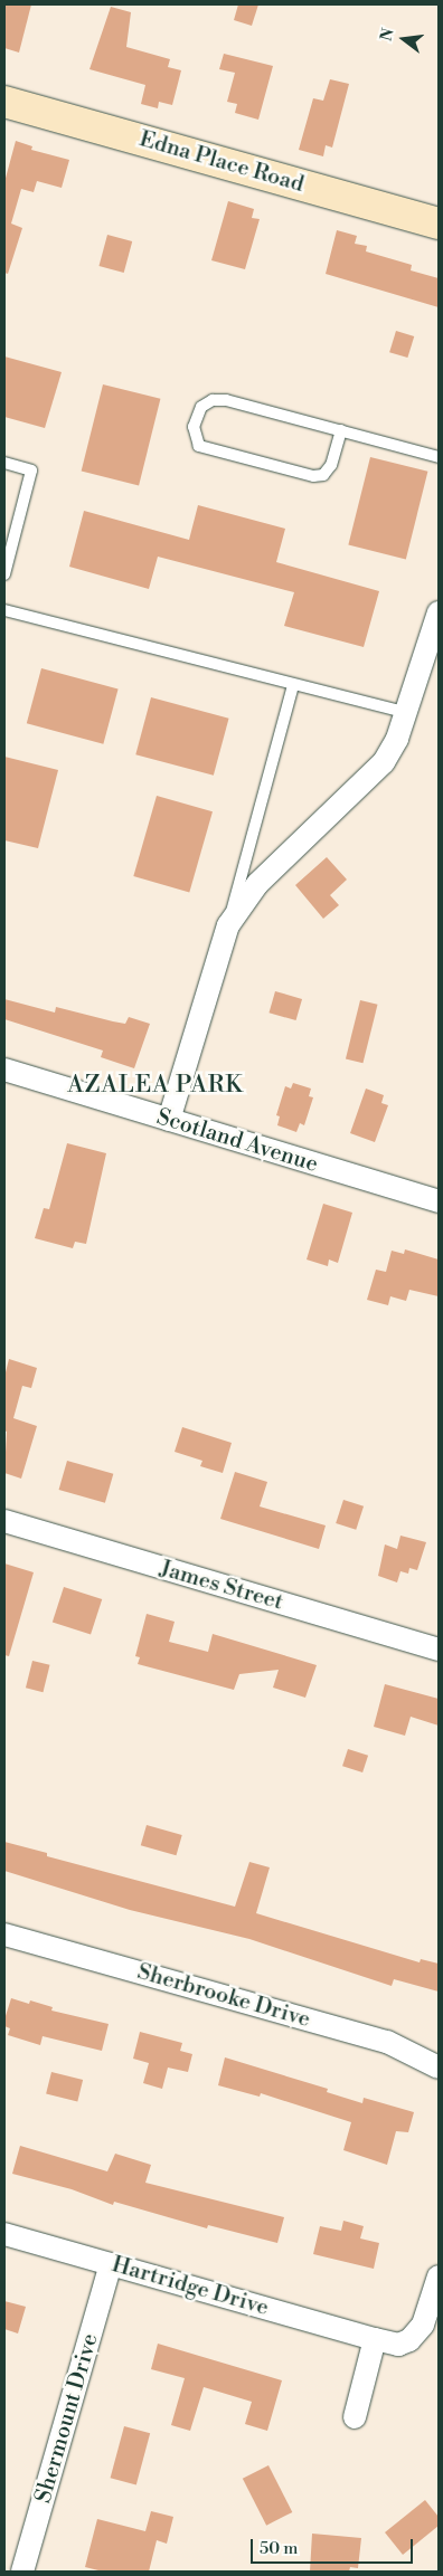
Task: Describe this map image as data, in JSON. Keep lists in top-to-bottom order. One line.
{"streets":{"street":["Edna Place Road","Scotland Avenue","James Street","Sherbrooke Drive","Hartridge Drive","Shermount Drive"]},"crossings":[["Hartridge Drive","Shermount Drive"]],"districts":["AZALEA PARK"],"scale_bar":"50 m","north":"left"}
